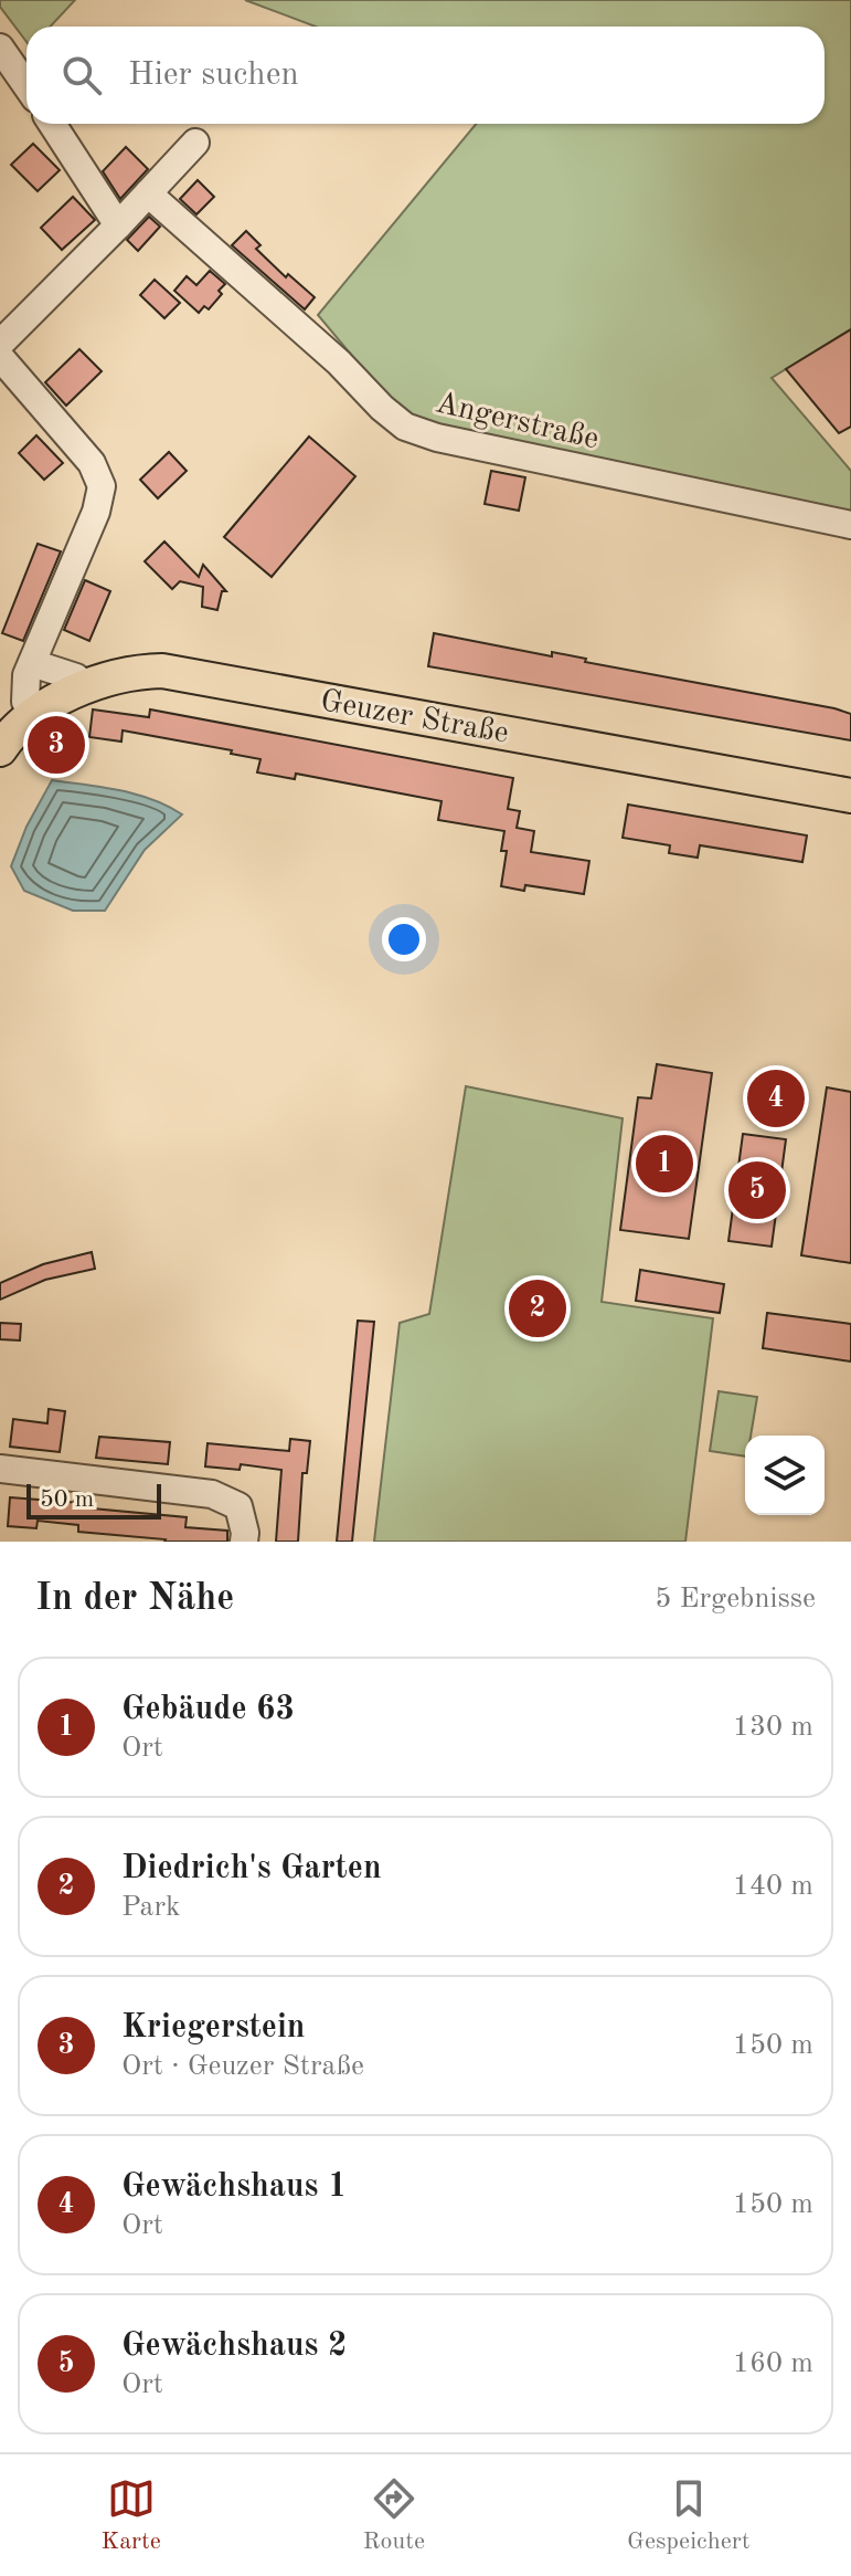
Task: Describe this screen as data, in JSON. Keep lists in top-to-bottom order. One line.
{"streets":{"main road":["Geuzer Straße"],"street":["Angerstraße"]},"scale_bar":"50 m","page":{"search":"Hier suchen","pins":["3","4","1","5","2"],"scale":"50 m","heading":["In der Nähe","5 Ergebnisse"],"list":[{"mark":"1","name":"Gebäude 63","note":"Ort","value":"130 m"},{"mark":"2","name":"Diedrich's Garten","note":"Park","value":"140 m"},{"mark":"3","name":"Kriegerstein","note":"Ort · Geuzer Straße","value":"150 m"},{"mark":"4","name":"Gewächshaus 1","note":"Ort","value":"150 m"},{"mark":"5","name":"Gewächshaus 2","note":"Ort","value":"160 m"}],"nav":["Karte","Route","Gespeichert"]}}
